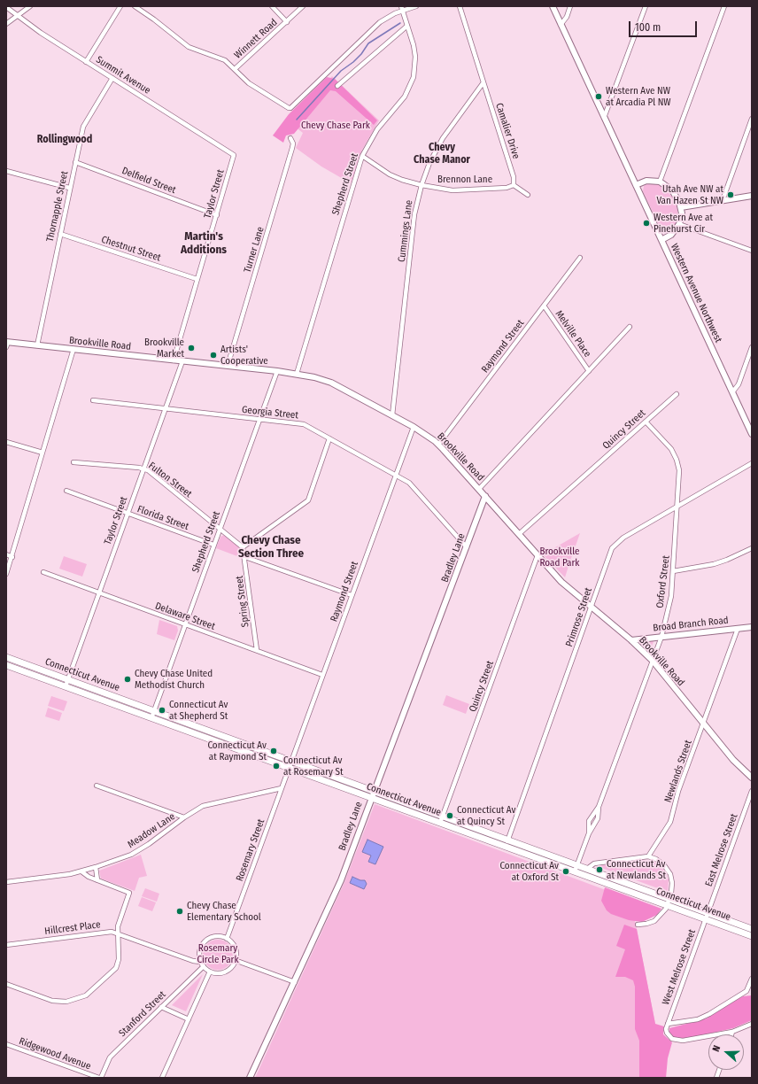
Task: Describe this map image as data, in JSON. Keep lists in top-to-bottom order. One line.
{"streets":{"main road":["Western Avenue Northwest","Brookville Road","Bradley Lane","Broad Branch Road","Connecticut Avenue"],"street":["Winnett Road","Summit Avenue","Camalier Drive","Brennon Lane","Delfield Street","Shepherd Street","Taylor Street","Thornapple Street","Cummings Lane","Chestnut Street","Turner Lane","Melville Place","Raymond Street","Georgia Street","Quincy Street","Fulton Street","Florida Street","Oxford Street","Spring Street","Delaware Street","Primrose Street","Newlands Street","Meadow Lane","Rosemary Street","East Melrose Street","Hillcrest Place","West Melrose Street","Stanford Street","Ridgewood Avenue"]},"crossings":[["Summit Avenue","Taylor Street"],["Summit Avenue","Thornapple Street"],["Camalier Drive","Brennon Lane"],["Camalier Drive","Cummings Lane"],["Brennon Lane","Shepherd Street"],["Brennon Lane","Cummings Lane"],["Delfield Street","Taylor Street"],["Delfield Street","Thornapple Street"],["Shepherd Street","Brookville Road"],["Shepherd Street","Georgia Street"],["Shepherd Street","Fulton Street"],["Shepherd Street","Florida Street"],["Shepherd Street","Delaware Street"],["Shepherd Street","Connecticut Avenue"],["Taylor Street","Chestnut Street"],["Taylor Street","Brookville Road"],["Taylor Street","Georgia Street"],["Taylor Street","Fulton Street"],["Taylor Street","Florida Street"],["Taylor Street","Delaware Street"],["Taylor Street","Connecticut Avenue"],["Thornapple Street","Chestnut Street"],["Thornapple Street","Brookville Road"],["Cummings Lane","Brookville Road"],["Turner Lane","Brookville Road"],["Melville Place","Raymond Street"],["Brookville Road","Raymond Street"],["Brookville Road","Quincy Street"],["Brookville Road","Bradley Lane"],["Brookville Road","Oxford Street"],["Brookville Road","Primrose Street"],["Brookville Road","Broad Branch Road"],["Brookville Road","Newlands Street"],["Raymond Street","Georgia Street"],["Raymond Street","Delaware Street"],["Raymond Street","Connecticut Avenue"],["Raymond Street","Rosemary Street"],["Georgia Street","Bradley Lane"],["Quincy Street","Oxford Street"],["Quincy Street","Connecticut Avenue"],["Fulton Street","Spring Street"],["Bradley Lane","Connecticut Avenue"],["Oxford Street","Primrose Street"],["Oxford Street","Broad Branch Road"],["Oxford Street","Connecticut Avenue"],["Spring Street","Delaware Street"],["Primrose Street","Connecticut Avenue"],["Broad Branch Road","Newlands Street"],["Connecticut Avenue","Rosemary Street"],["Connecticut Avenue","East Melrose Street"],["Connecticut Avenue","West Melrose Street"],["Meadow Lane","Rosemary Street"],["Rosemary Street","Hillcrest Place"],["Rosemary Street","Stanford Street"],["East Melrose Street","West Melrose Street"],["Hillcrest Place","Stanford Street"],["Stanford Street","Ridgewood Avenue"]],"districts":["Rollingwood","Chevy Chase Manor","Martin's Additions","Chevy Chase Section Three"],"parks":["Chevy Chase Park","Brookville Road Park","Rosemary Circle Park"],"places":["Western Ave NW at Arcadia Pl NW","Utah Ave NW at Van Hazen St NW","Western Ave at Pinehurst Cir","Brookville Market","Artists' Cooperative","Chevy Chase United Methodist Church","Connecticut Av at Shepherd St","Connecticut Av at Raymond St","Connecticut Av at Rosemary St","Connecticut Av at Quincy St","Connecticut Av at Newlands St","Connecticut Av at Oxford St","Chevy Chase Elementary School"],"scale_bar":"100 m","north":"left"}
